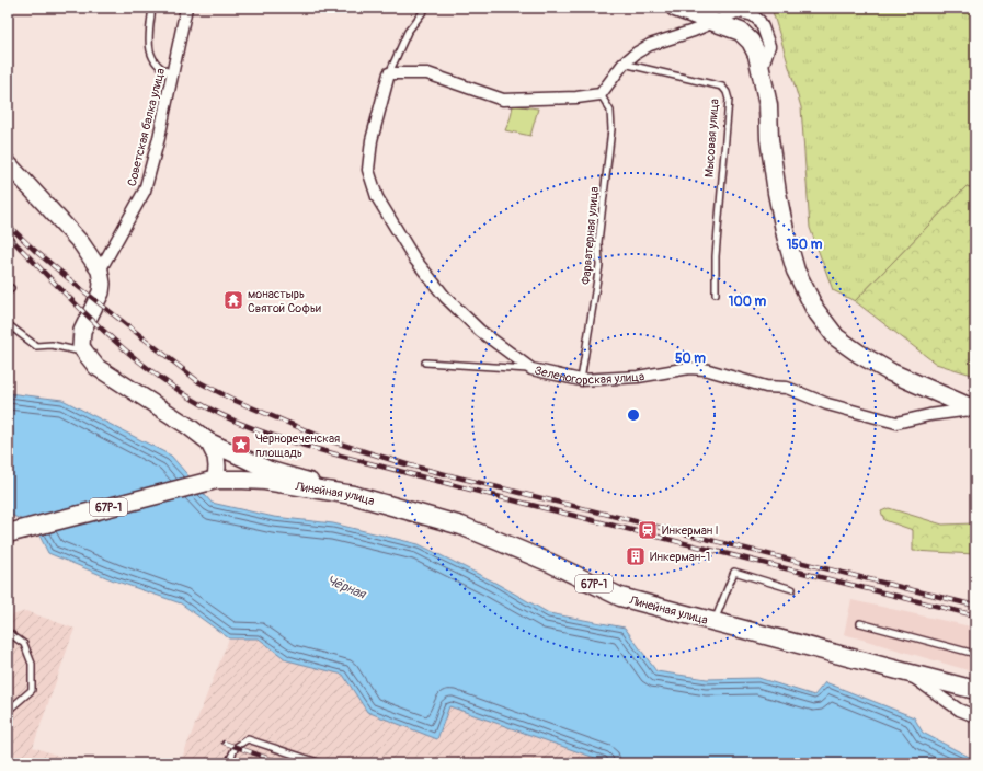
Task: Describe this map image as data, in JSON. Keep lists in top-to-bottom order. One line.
{"streets":{"main road":["Зеленогорская улица","Линейная улица","67Р-1"],"street":["Советская балка улица"],"lane":["Мысовая улица","Фарватерная улица"]},"crossings":[["Фарватерная улица","Зеленогорская улица"],["Линейная улица","67Р-1"]],"water":["Чёрная"],"places":{"temple":["монастырь Святой Софьи"],"place":["Чернореченская площадь"],"station":["Инкерман I"],"building":["Инкерман-1"]},"rings":["150 m","100 m","50 m"]}
